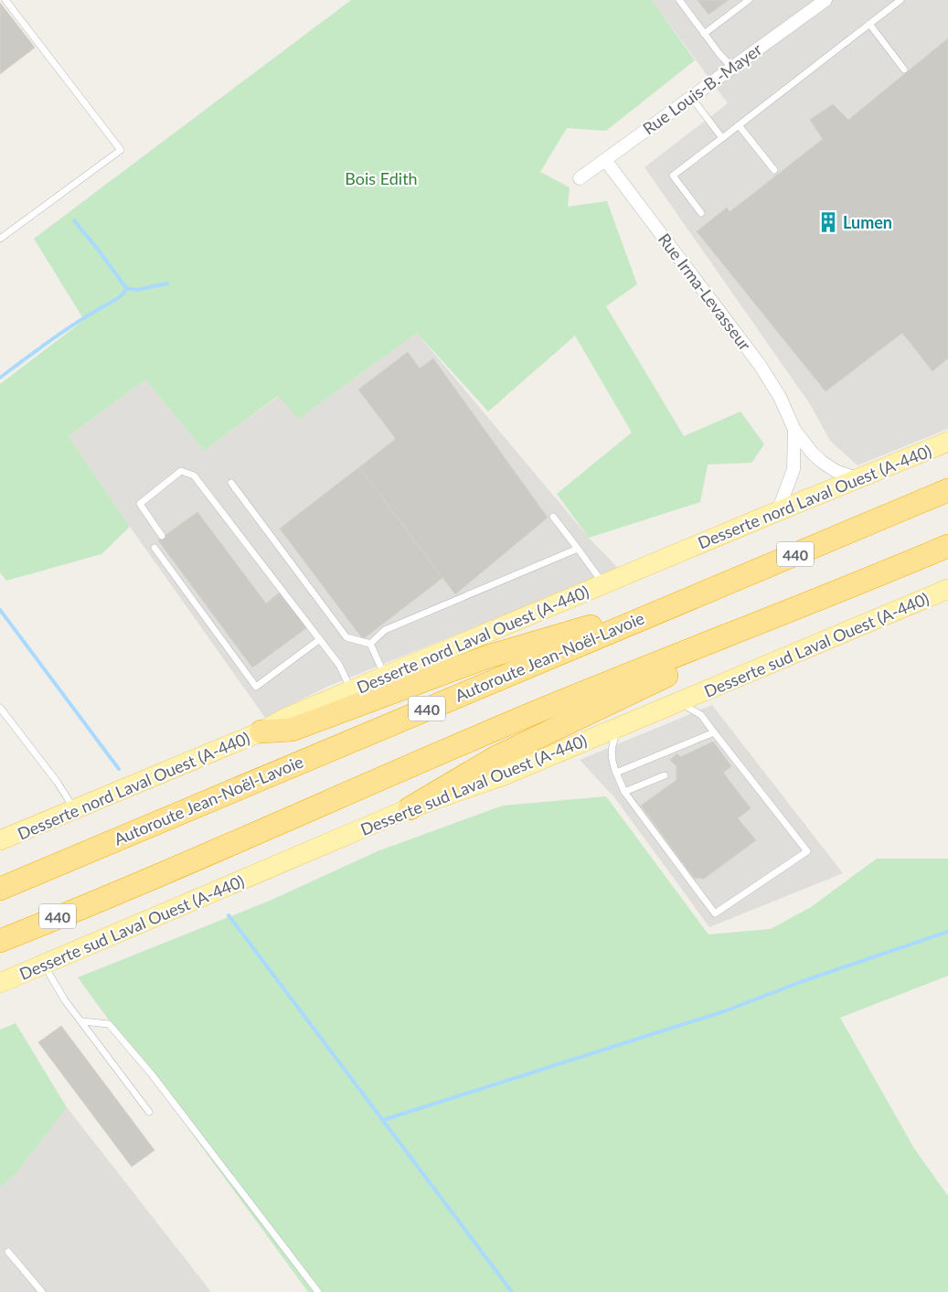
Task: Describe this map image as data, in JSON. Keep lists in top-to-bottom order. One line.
{"streets":{"highway":["440","Autoroute Jean-Noël-Lavoie"],"main road":["Desserte nord Laval Ouest (A-440)","Desserte sud Laval Ouest (A-440)"],"street":["Rue Louis-B.-Mayer","Rue Irma-Levasseur"]},"crossings":[["Rue Louis-B.-Mayer","Rue Irma-Levasseur"],["Rue Irma-Levasseur","Desserte nord Laval Ouest (A-440)"]],"parks":["Bois Edith"],"places":{"building":["Lumen"]}}
